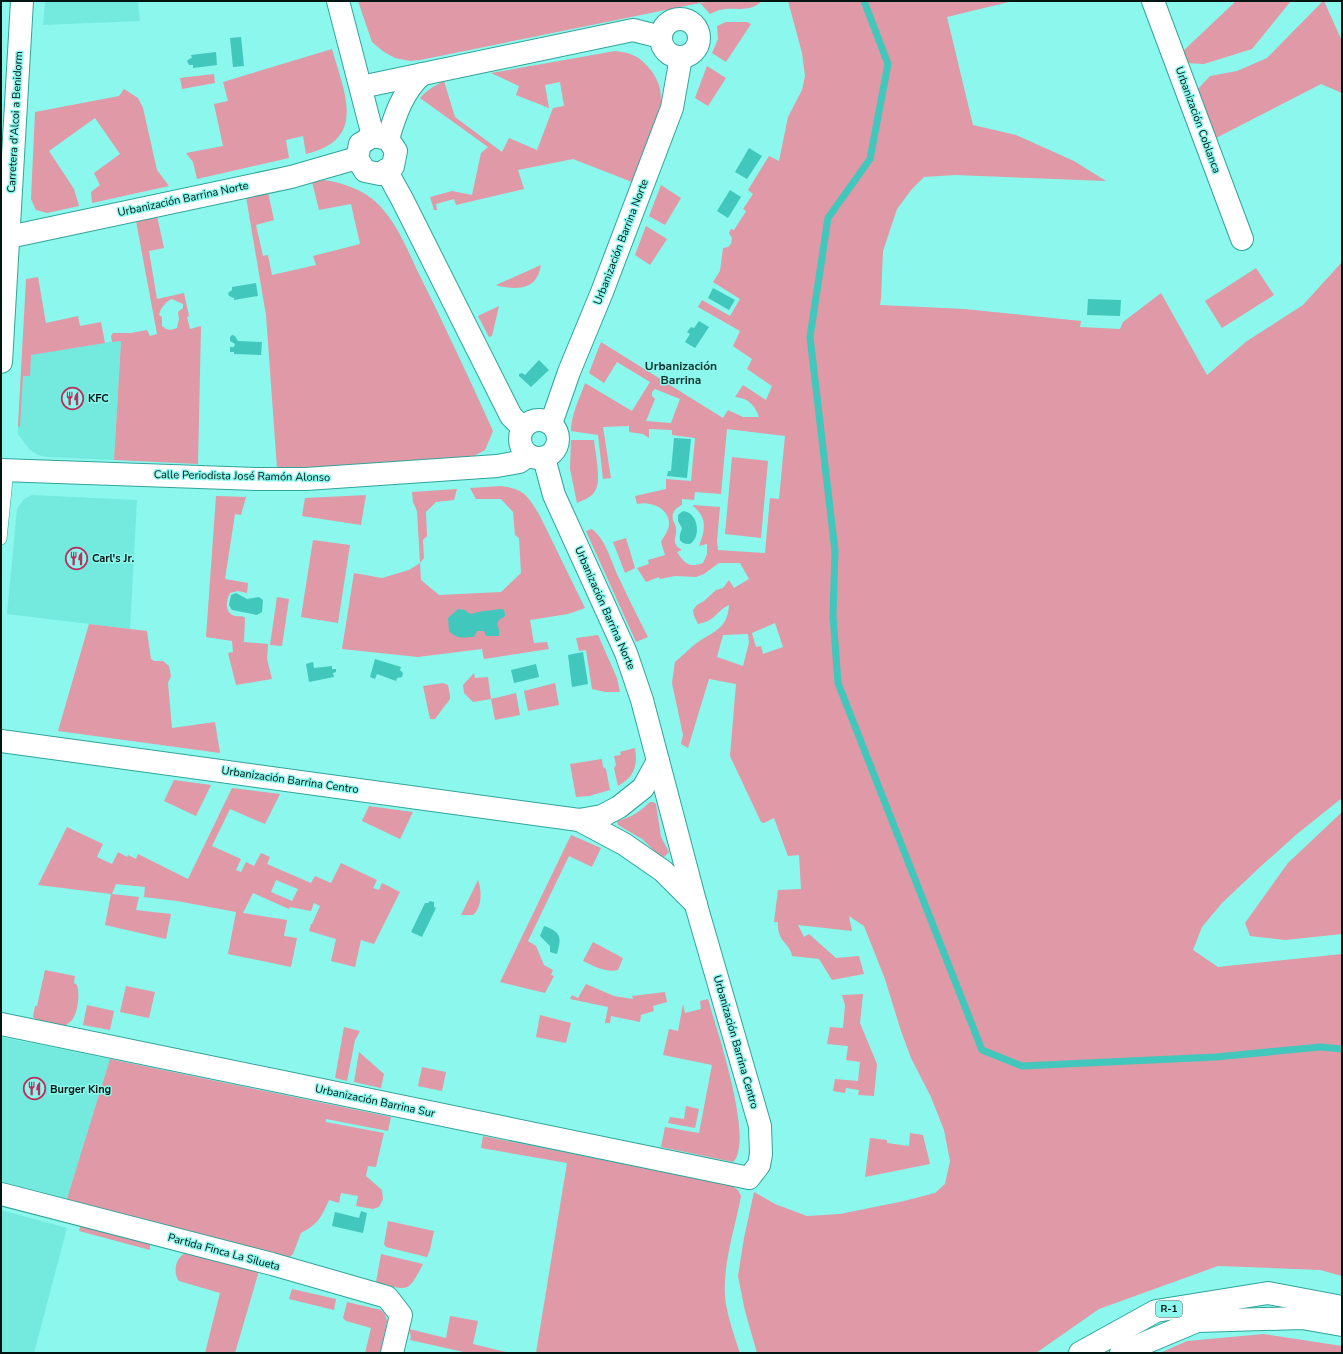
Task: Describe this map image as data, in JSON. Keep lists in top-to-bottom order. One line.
{"streets":{"main road":["Urbanización Coblanca","Carretera d'Alcoi a Benidorm","Urbanización Barrina Norte","Calle Periodista José Ramón Alonso","Urbanización Barrina Centro","Urbanización Barrina Sur","Partida Finca La Silueta","R-1"]},"crossings":[["Carretera d'Alcoi a Benidorm","Urbanización Barrina Norte"],["Urbanización Barrina Norte","Calle Periodista José Ramón Alonso"],["Urbanización Barrina Norte","Urbanización Barrina Centro"],["Urbanización Barrina Centro","Urbanización Barrina Sur"]],"districts":["Urbanización Barrina"],"places":{"restaurant":["KFC","Carl's Jr.","Burger King"]}}
